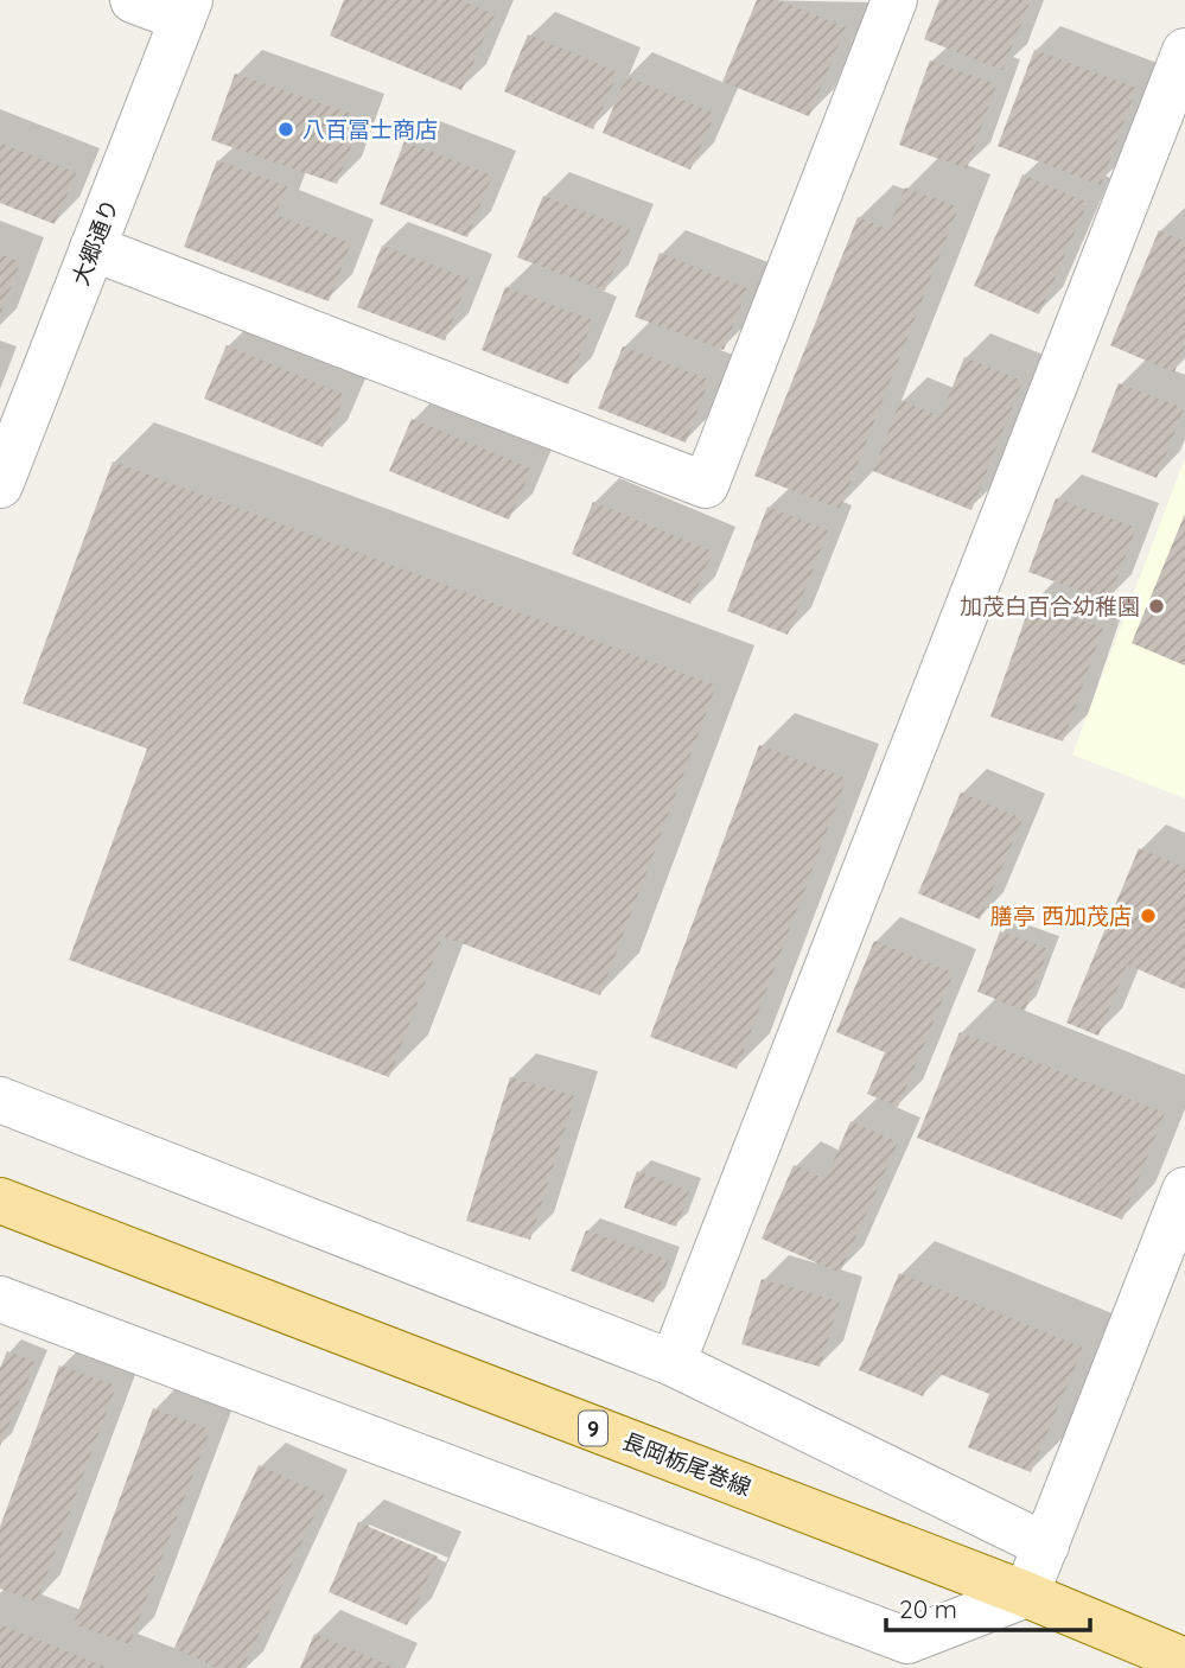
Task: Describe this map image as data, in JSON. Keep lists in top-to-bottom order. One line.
{"streets":{"main road":["9","長岡栃尾巻線"],"street":["大郷通り"]},"places":["八百冨士商店","加茂白百合幼稚園","膳亭 西加茂店"],"scale_bar":"20 m"}
